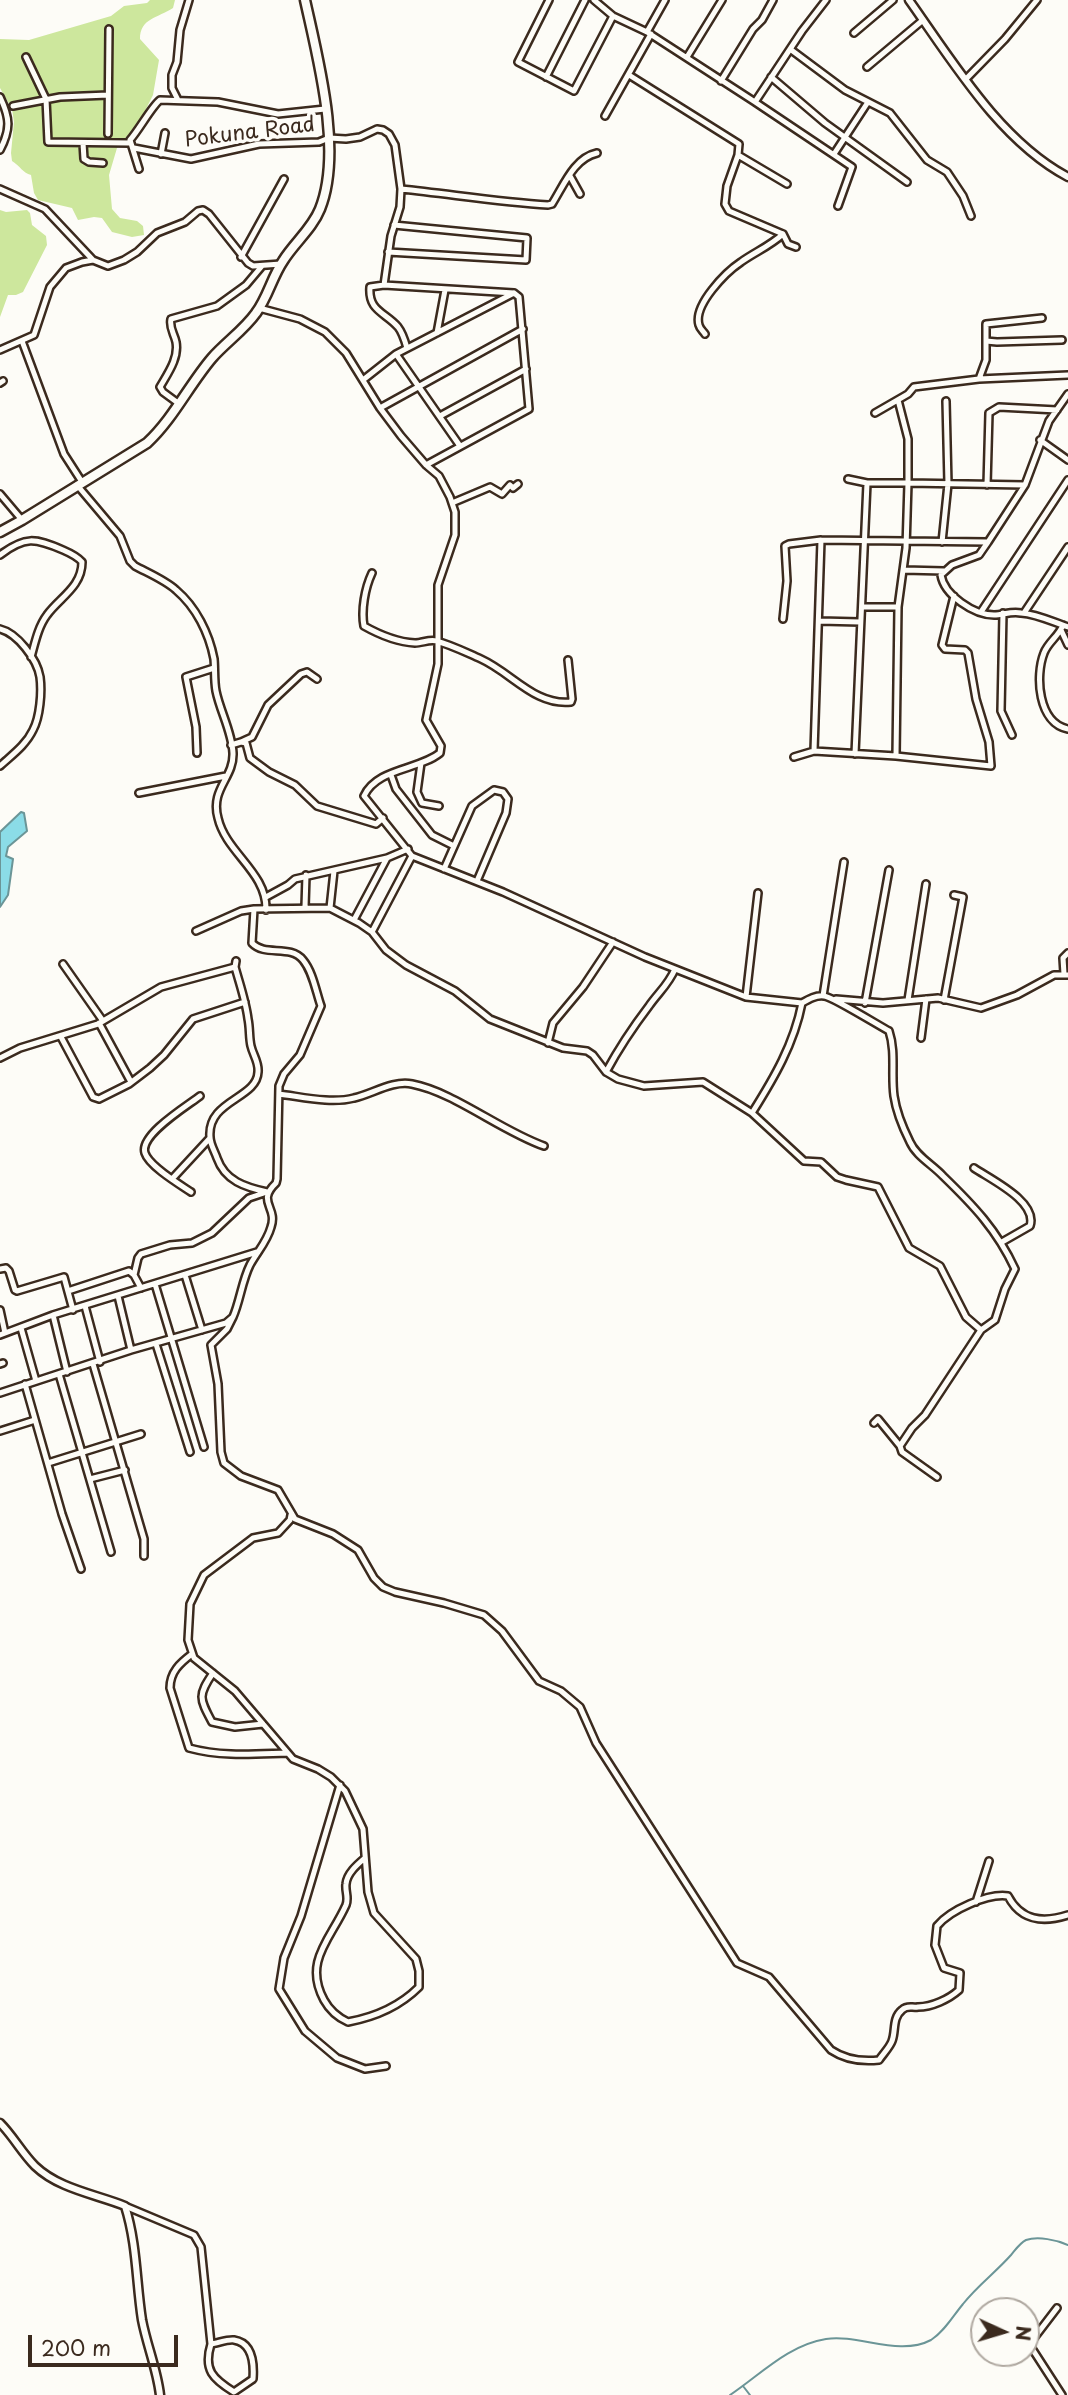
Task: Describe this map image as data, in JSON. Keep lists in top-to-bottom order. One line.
{"streets":{"street":["Pokuna Road"]},"scale_bar":"200 m","north":"right"}
